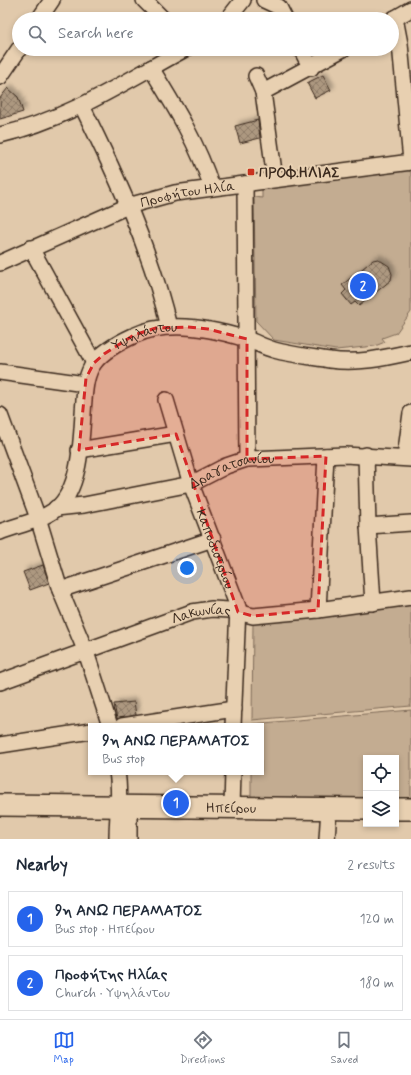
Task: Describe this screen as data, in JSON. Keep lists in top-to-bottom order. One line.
{"streets":{"street":["Προφήτου Ηλία","Υψηλάντου","Δραγατσανίου","Καποδιστρίου","Λακωνίας","Ηπείρου"]},"crossings":[["Υψηλάντου","Δραγατσανίου"],["Δραγατσανίου","Καποδιστρίου"],["Καποδιστρίου","Λακωνίας"]],"places":{"transit":["ΠΡΟΦ.ΗΛΙΑΣ"]},"page":{"search":"Search here","pins":["2","1"],"popup":["9η ΑΝΩ ΠΕΡΑΜΑΤΟΣ","Bus stop"],"heading":["Nearby","2 results"],"list":[{"mark":"1","name":"9η ΑΝΩ ΠΕΡΑΜΑΤΟΣ","note":"Bus stop · Ηπείρου","value":"120 m"},{"mark":"2","name":"Προφήτης Ηλίας","note":"Church · Υψηλάντου","value":"180 m"}],"nav":["Map","Directions","Saved"]}}
